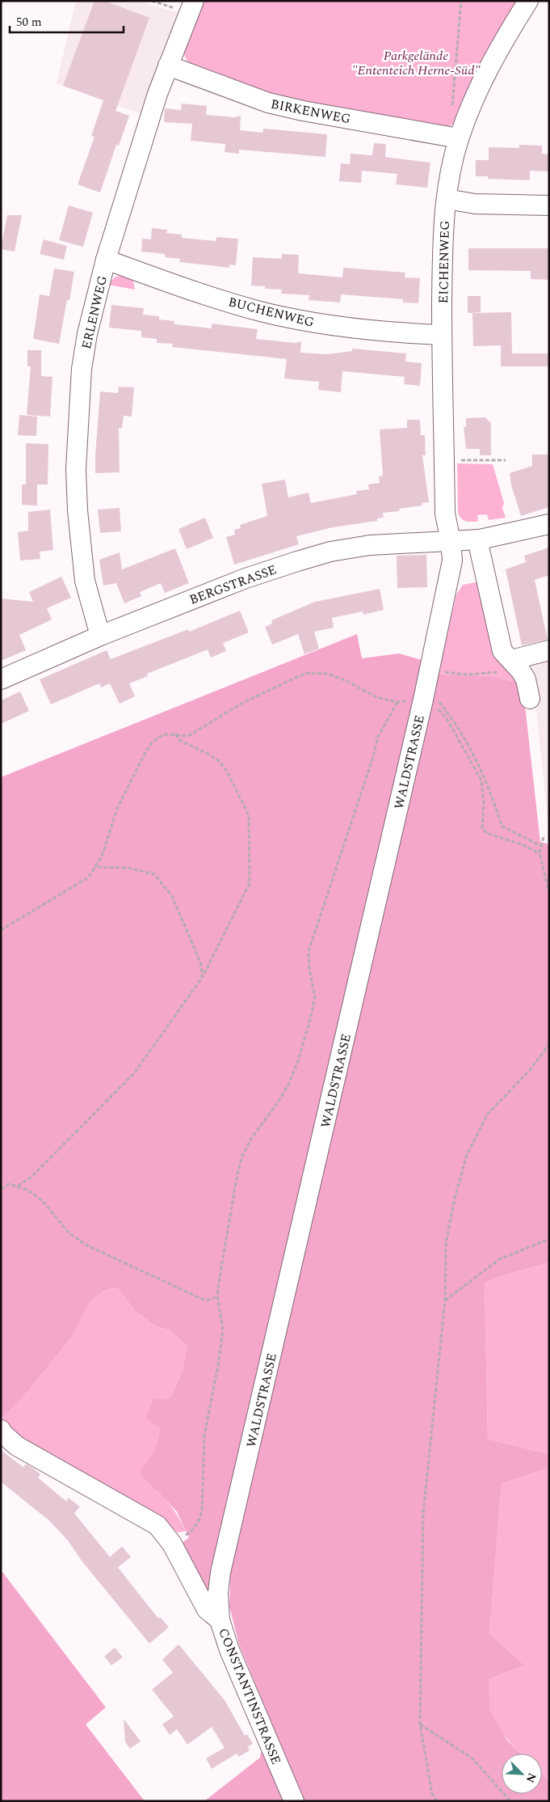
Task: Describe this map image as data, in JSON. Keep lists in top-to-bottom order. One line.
{"streets":{"street":["BIRKENWEG","EICHENWEG","BUCHENWEG","ERLENWEG","BERGSTRASSE","WALDSTRASSE","CONSTANTINSTRASSE"]},"crossings":[["BIRKENWEG","EICHENWEG"],["BIRKENWEG","ERLENWEG"],["EICHENWEG","BUCHENWEG"],["EICHENWEG","BERGSTRASSE"],["EICHENWEG","WALDSTRASSE"],["BUCHENWEG","ERLENWEG"],["ERLENWEG","BERGSTRASSE"],["BERGSTRASSE","WALDSTRASSE"],["WALDSTRASSE","CONSTANTINSTRASSE"]],"parks":["Parkgelände \"Ententeich Herne-Süd\""],"scale_bar":"50 m","north":"bottom right"}
